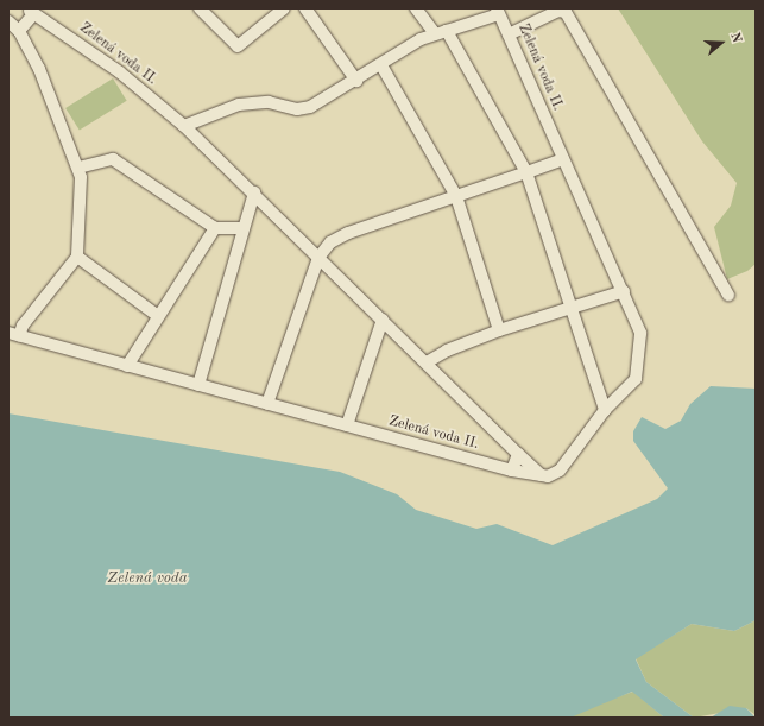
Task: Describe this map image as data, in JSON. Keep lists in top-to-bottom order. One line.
{"streets":{"street":["Zelená voda II."]},"water":["Zelená voda"],"north":"right"}
